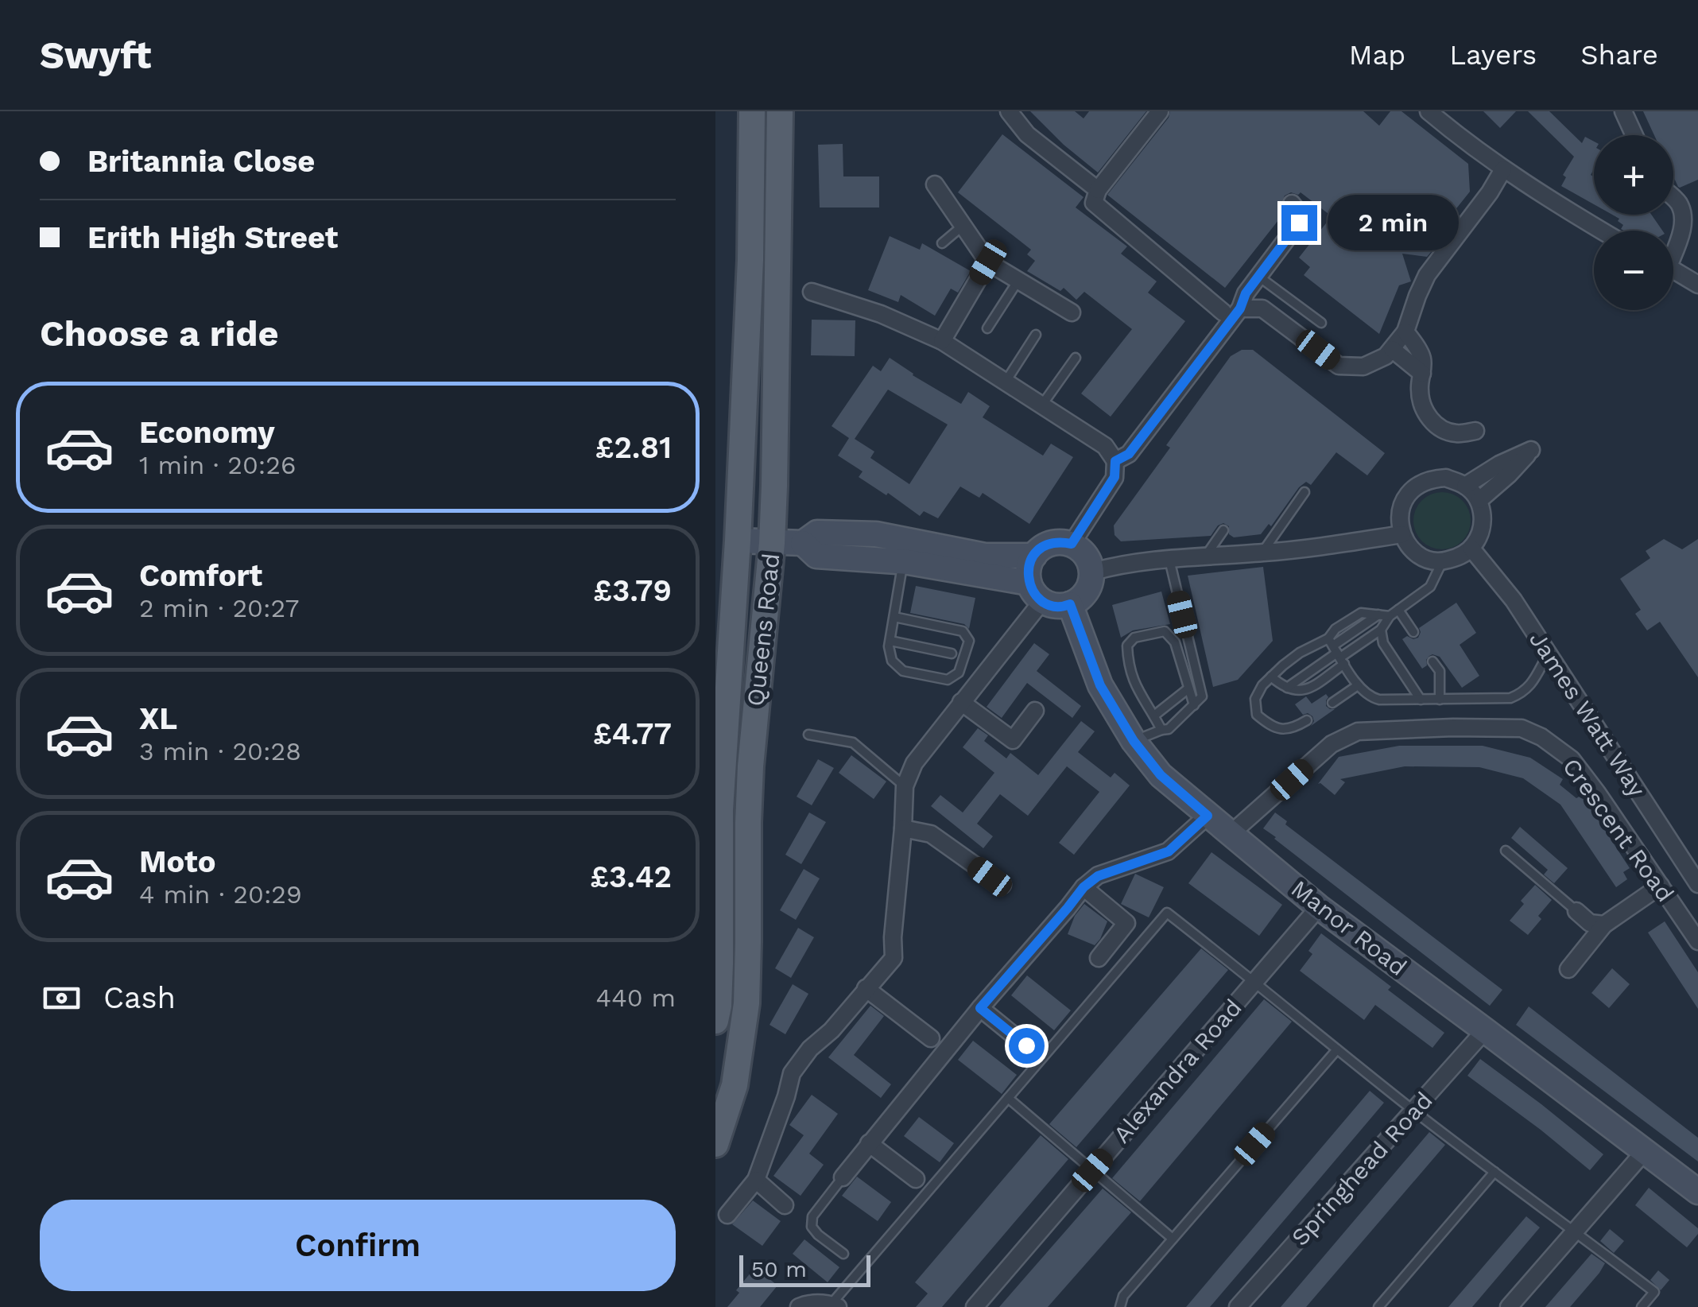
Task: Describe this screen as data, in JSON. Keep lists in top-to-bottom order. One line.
{"streets":{"main road":["Queens Road"],"street":["James Watt Way","Crescent Road","Manor Road","Alexandra Road","Springhead Road"]},"crossings":[["Crescent Road","Manor Road"],["Manor Road","Alexandra Road"],["Manor Road","Springhead Road"]],"scale_bar":"50 m","page":{"header":"Swyft","nav":["Map","Layers","Share"],"banner":["Britannia Close","Erith High Street"],"map_buttons":["+","−"],"bubble":"2 min","heading":"Choose a ride","list":[{"name":"Economy","note":"1 min · 20:26","value":"£2.81"},{"name":"Comfort","note":"2 min · 20:27","value":"£3.79"},{"name":"XL","note":"3 min · 20:28","value":"£4.77"},{"name":"Moto","note":"4 min · 20:29","value":"£3.42"}],"pay":["Cash","440 m"],"buttons":"Confirm","scale":"50 m"}}
